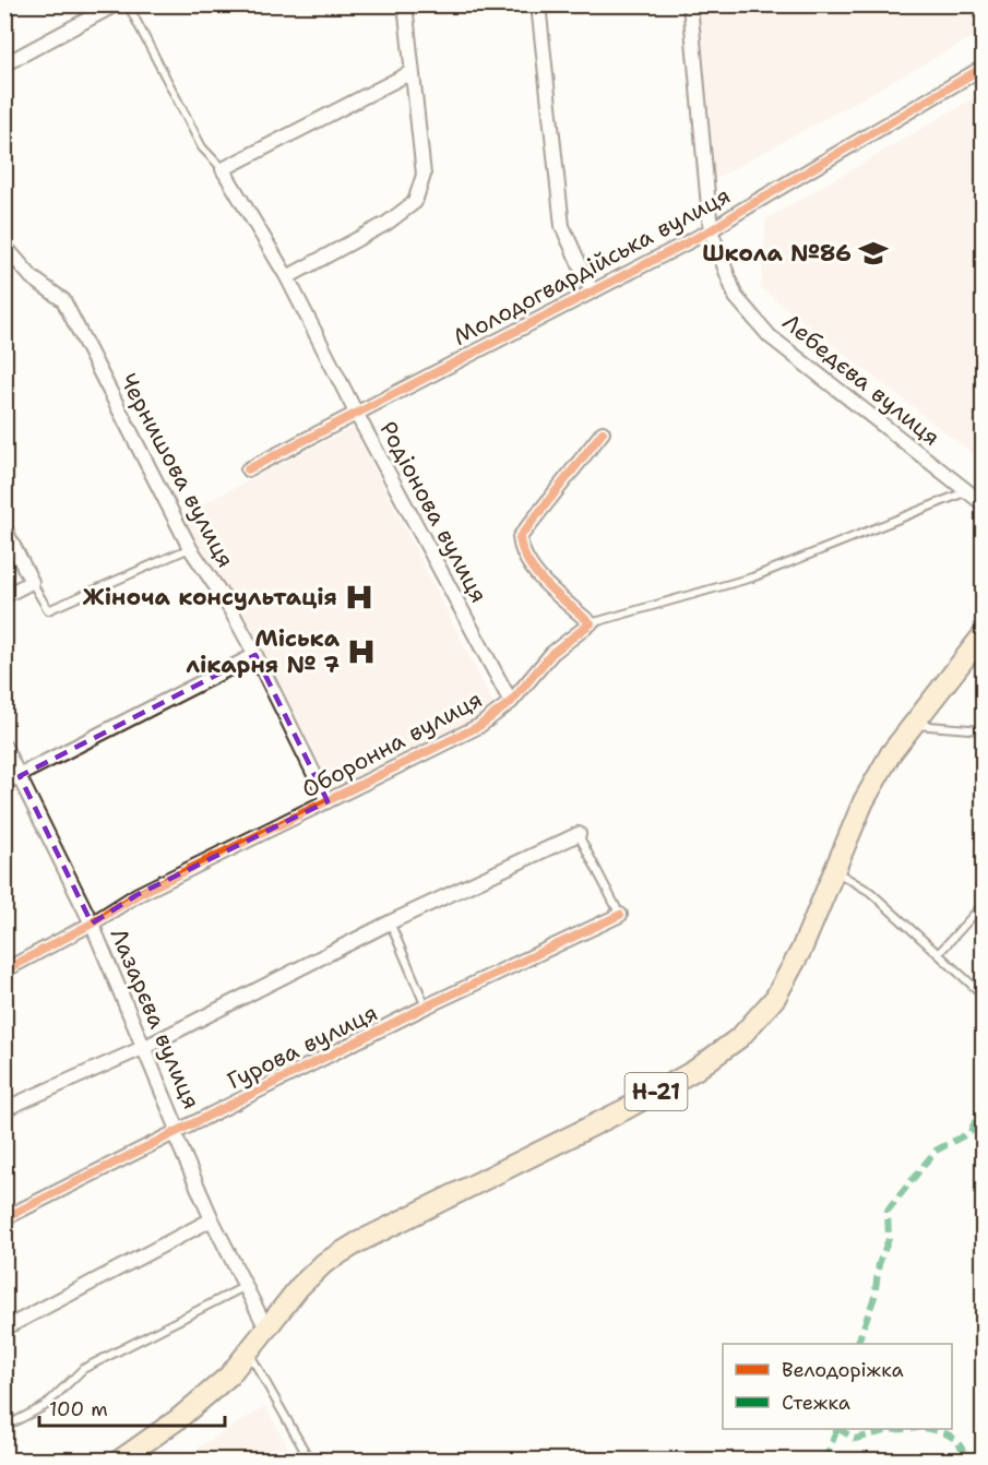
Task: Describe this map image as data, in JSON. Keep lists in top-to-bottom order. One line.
{"streets":{"main road":["Н-21"],"street":["Молодогвардійська вулиця","Лебедєва вулиця","Чернишова вулиця","Родіонова вулиця","Оборонна вулиця","Лазарєва вулиця","Гурова вулиця"]},"crossings":[["Молодогвардійська вулиця","Лебедєва вулиця"],["Молодогвардійська вулиця","Родіонова вулиця"],["Чернишова вулиця","Оборонна вулиця"],["Родіонова вулиця","Оборонна вулиця"],["Оборонна вулиця","Лазарєва вулиця"],["Лазарєва вулиця","Гурова вулиця"],["Лазарєва вулиця","Н-21"]],"places":{"school or university":["Школа №86"],"hospital":["Жіноча консультація","Міська лікарня № 7"]},"legend":["Велодоріжка","Стежка"],"scale_bar":"100 m"}
